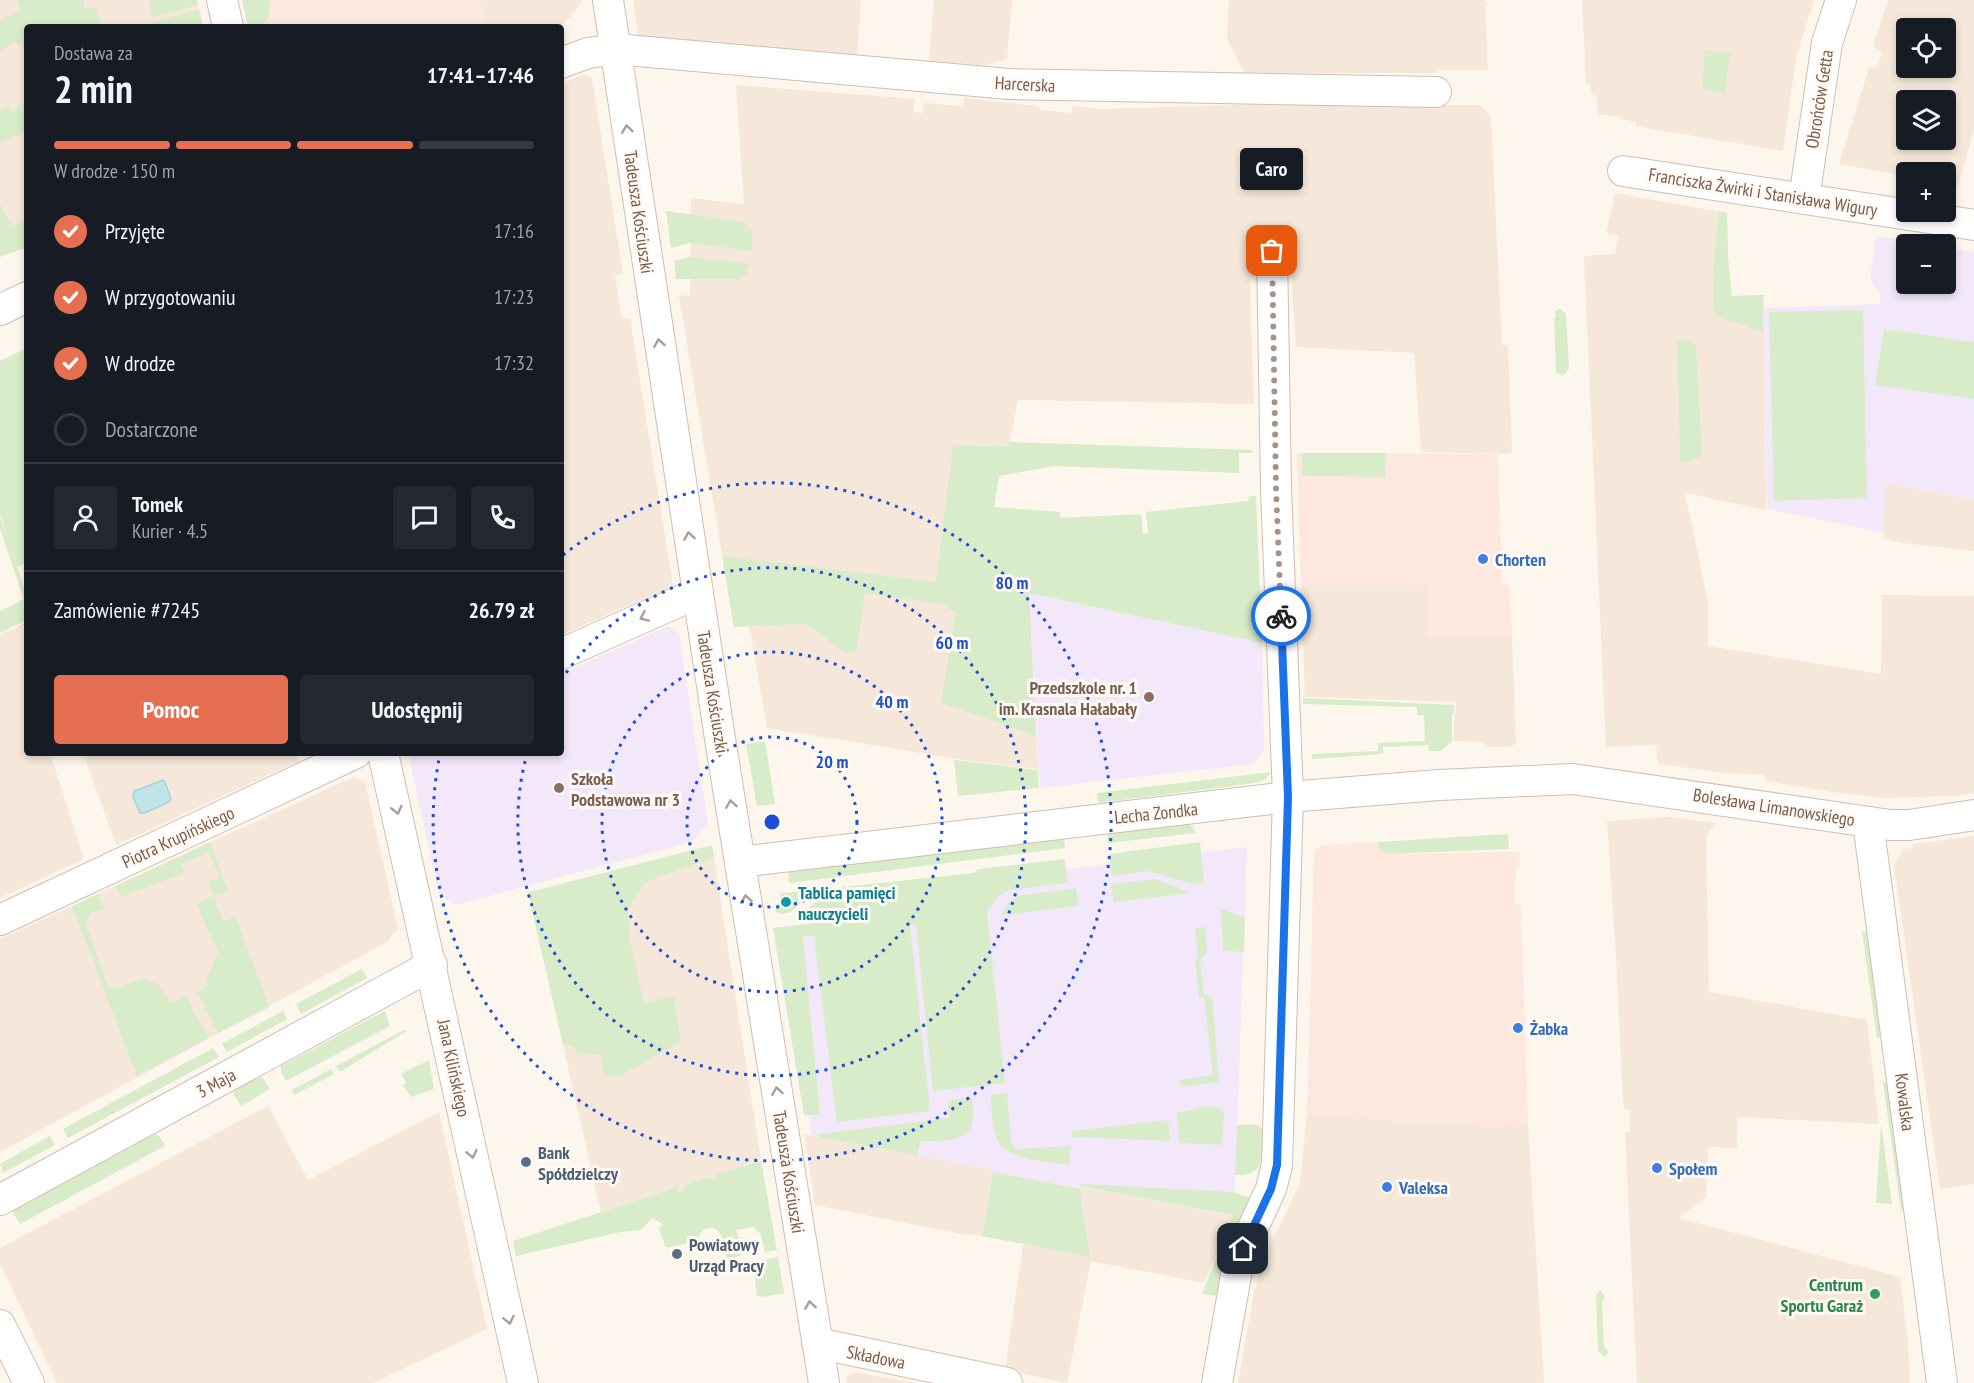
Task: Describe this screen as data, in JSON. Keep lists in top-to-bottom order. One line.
{"streets":{"street":["Harcerska","Obrońców Getta","Franciszka Żwirki i Stanisława Wigury","Tadeusza Kościuszki","Bolesława Limanowskiego","Lecha Zondka","Piotra Krupińskiego","Jana Kilińskiego","3 Maja","Kowalska","Składowa"]},"crossings":[["Harcerska","Tadeusza Kościuszki"],["Obrońców Getta","Franciszka Żwirki i Stanisława Wigury"],["Tadeusza Kościuszki","Lecha Zondka"],["Tadeusza Kościuszki","Składowa"],["Bolesława Limanowskiego","Lecha Zondka"],["Bolesława Limanowskiego","Kowalska"],["Jana Kilińskiego","3 Maja"]],"one_way":["Tadeusza Kościuszki","Jana Kilińskiego"],"places":["Caro","Chorten","Przedszkole nr. 1 im. Krasnala Hałabały","Szkoła Podstawowa nr 3","Tablica pamięci nauczycieli","Żabka","Bank Spółdzielczy","Społem","Valeksa","Powiatowy Urząd Pracy","Centrum Sportu Garaż"],"page":{"map_buttons":["+","−"],"heading":["2 min","Dostawa za","17:41–17:46"],"panel":["Tomek","Kurier · 4.5","Zamówienie #7245","26.79 zł"],"bar":"W drodze · 150 m","bubble":"Caro","list":[["Przyjęte","17:16"],["W przygotowaniu","17:23"],["W drodze","17:32"],"Dostarczone"],"buttons":["Pomoc","Udostępnij"]},"rings":["80 m","60 m","40 m","20 m"]}
